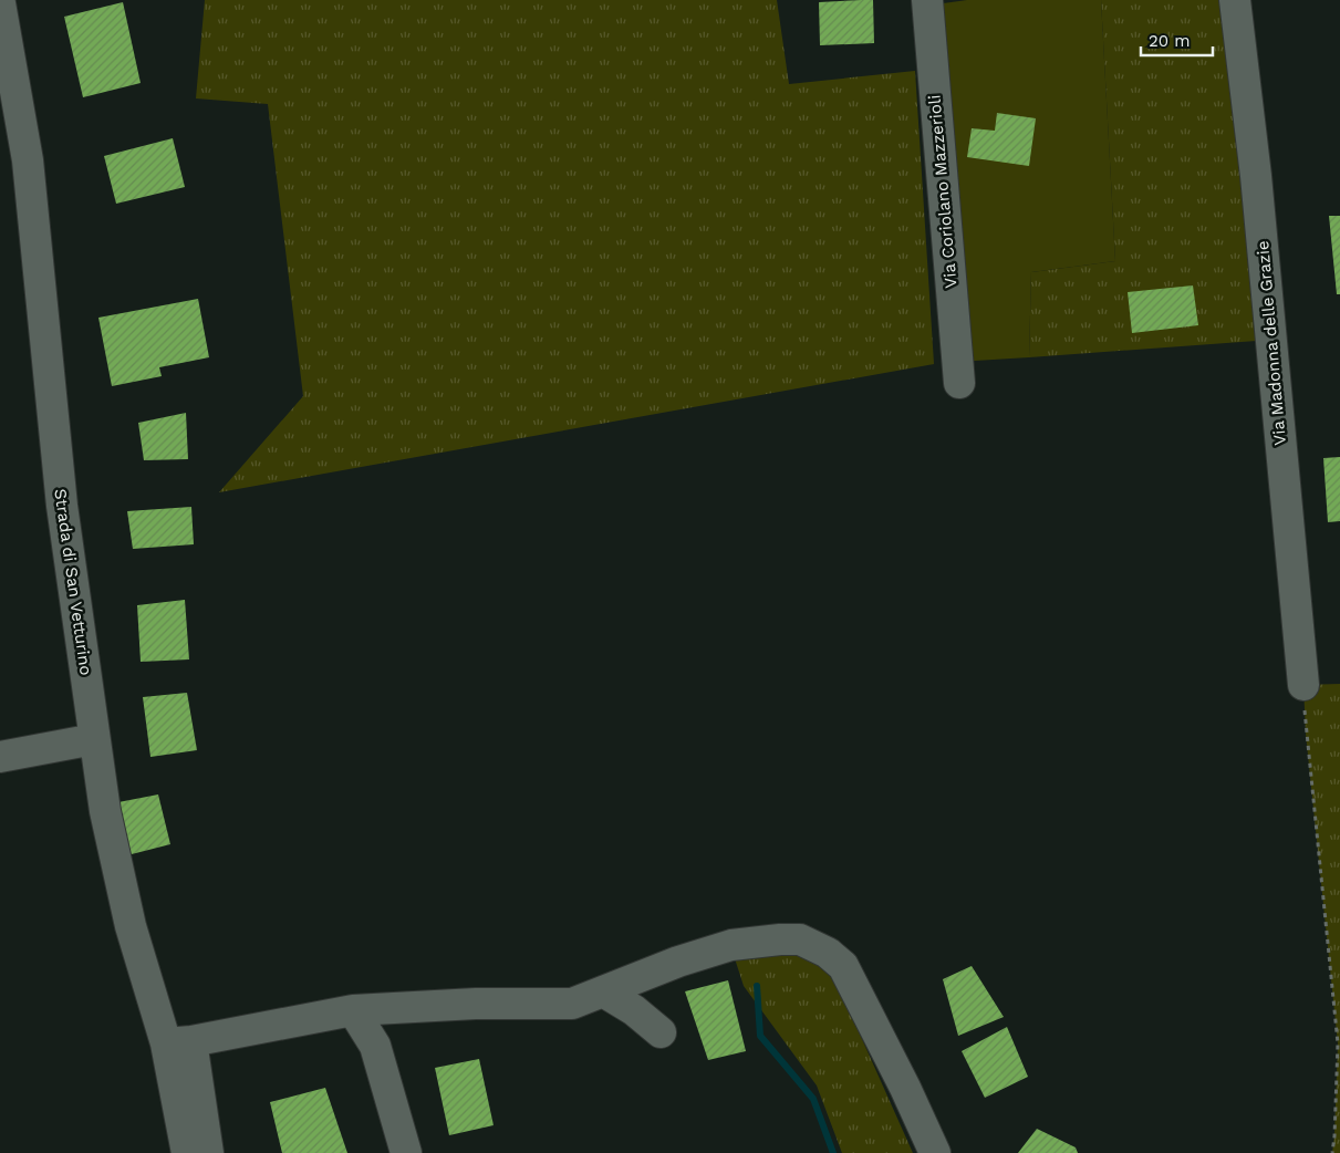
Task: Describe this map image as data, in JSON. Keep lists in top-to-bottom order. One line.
{"streets":{"street":["Via Coriolano Mazzerioli","Via Madonna delle Grazie","Strada di San Vetturino"]},"scale_bar":"20 m"}
